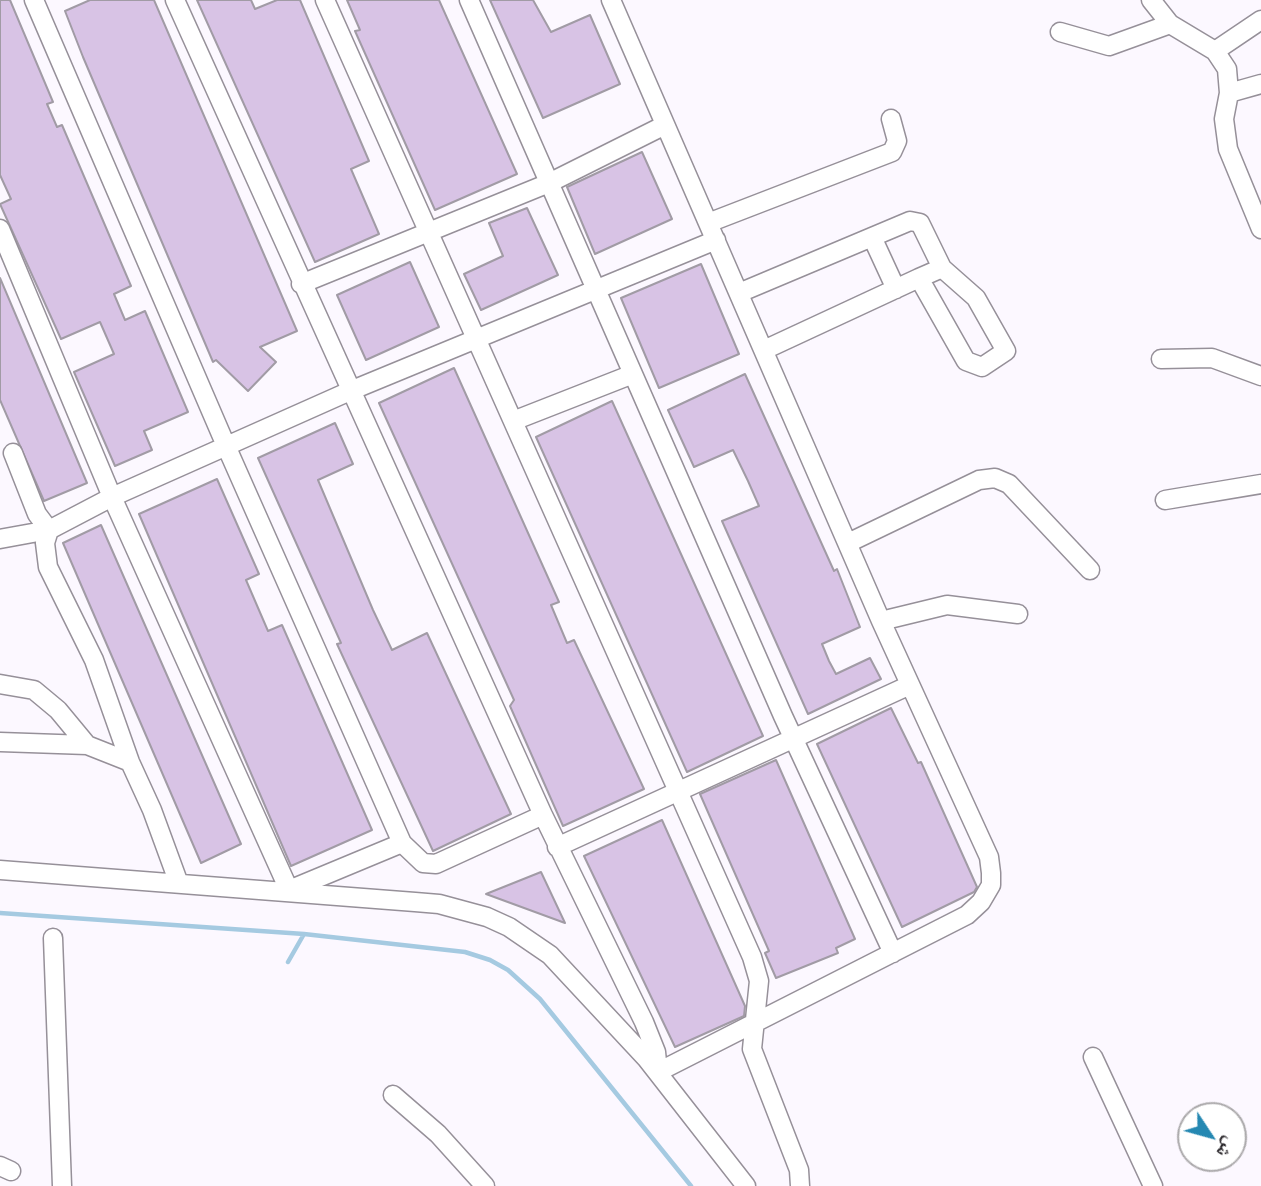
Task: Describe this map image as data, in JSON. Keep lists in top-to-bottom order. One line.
{"north":"bottom right"}
